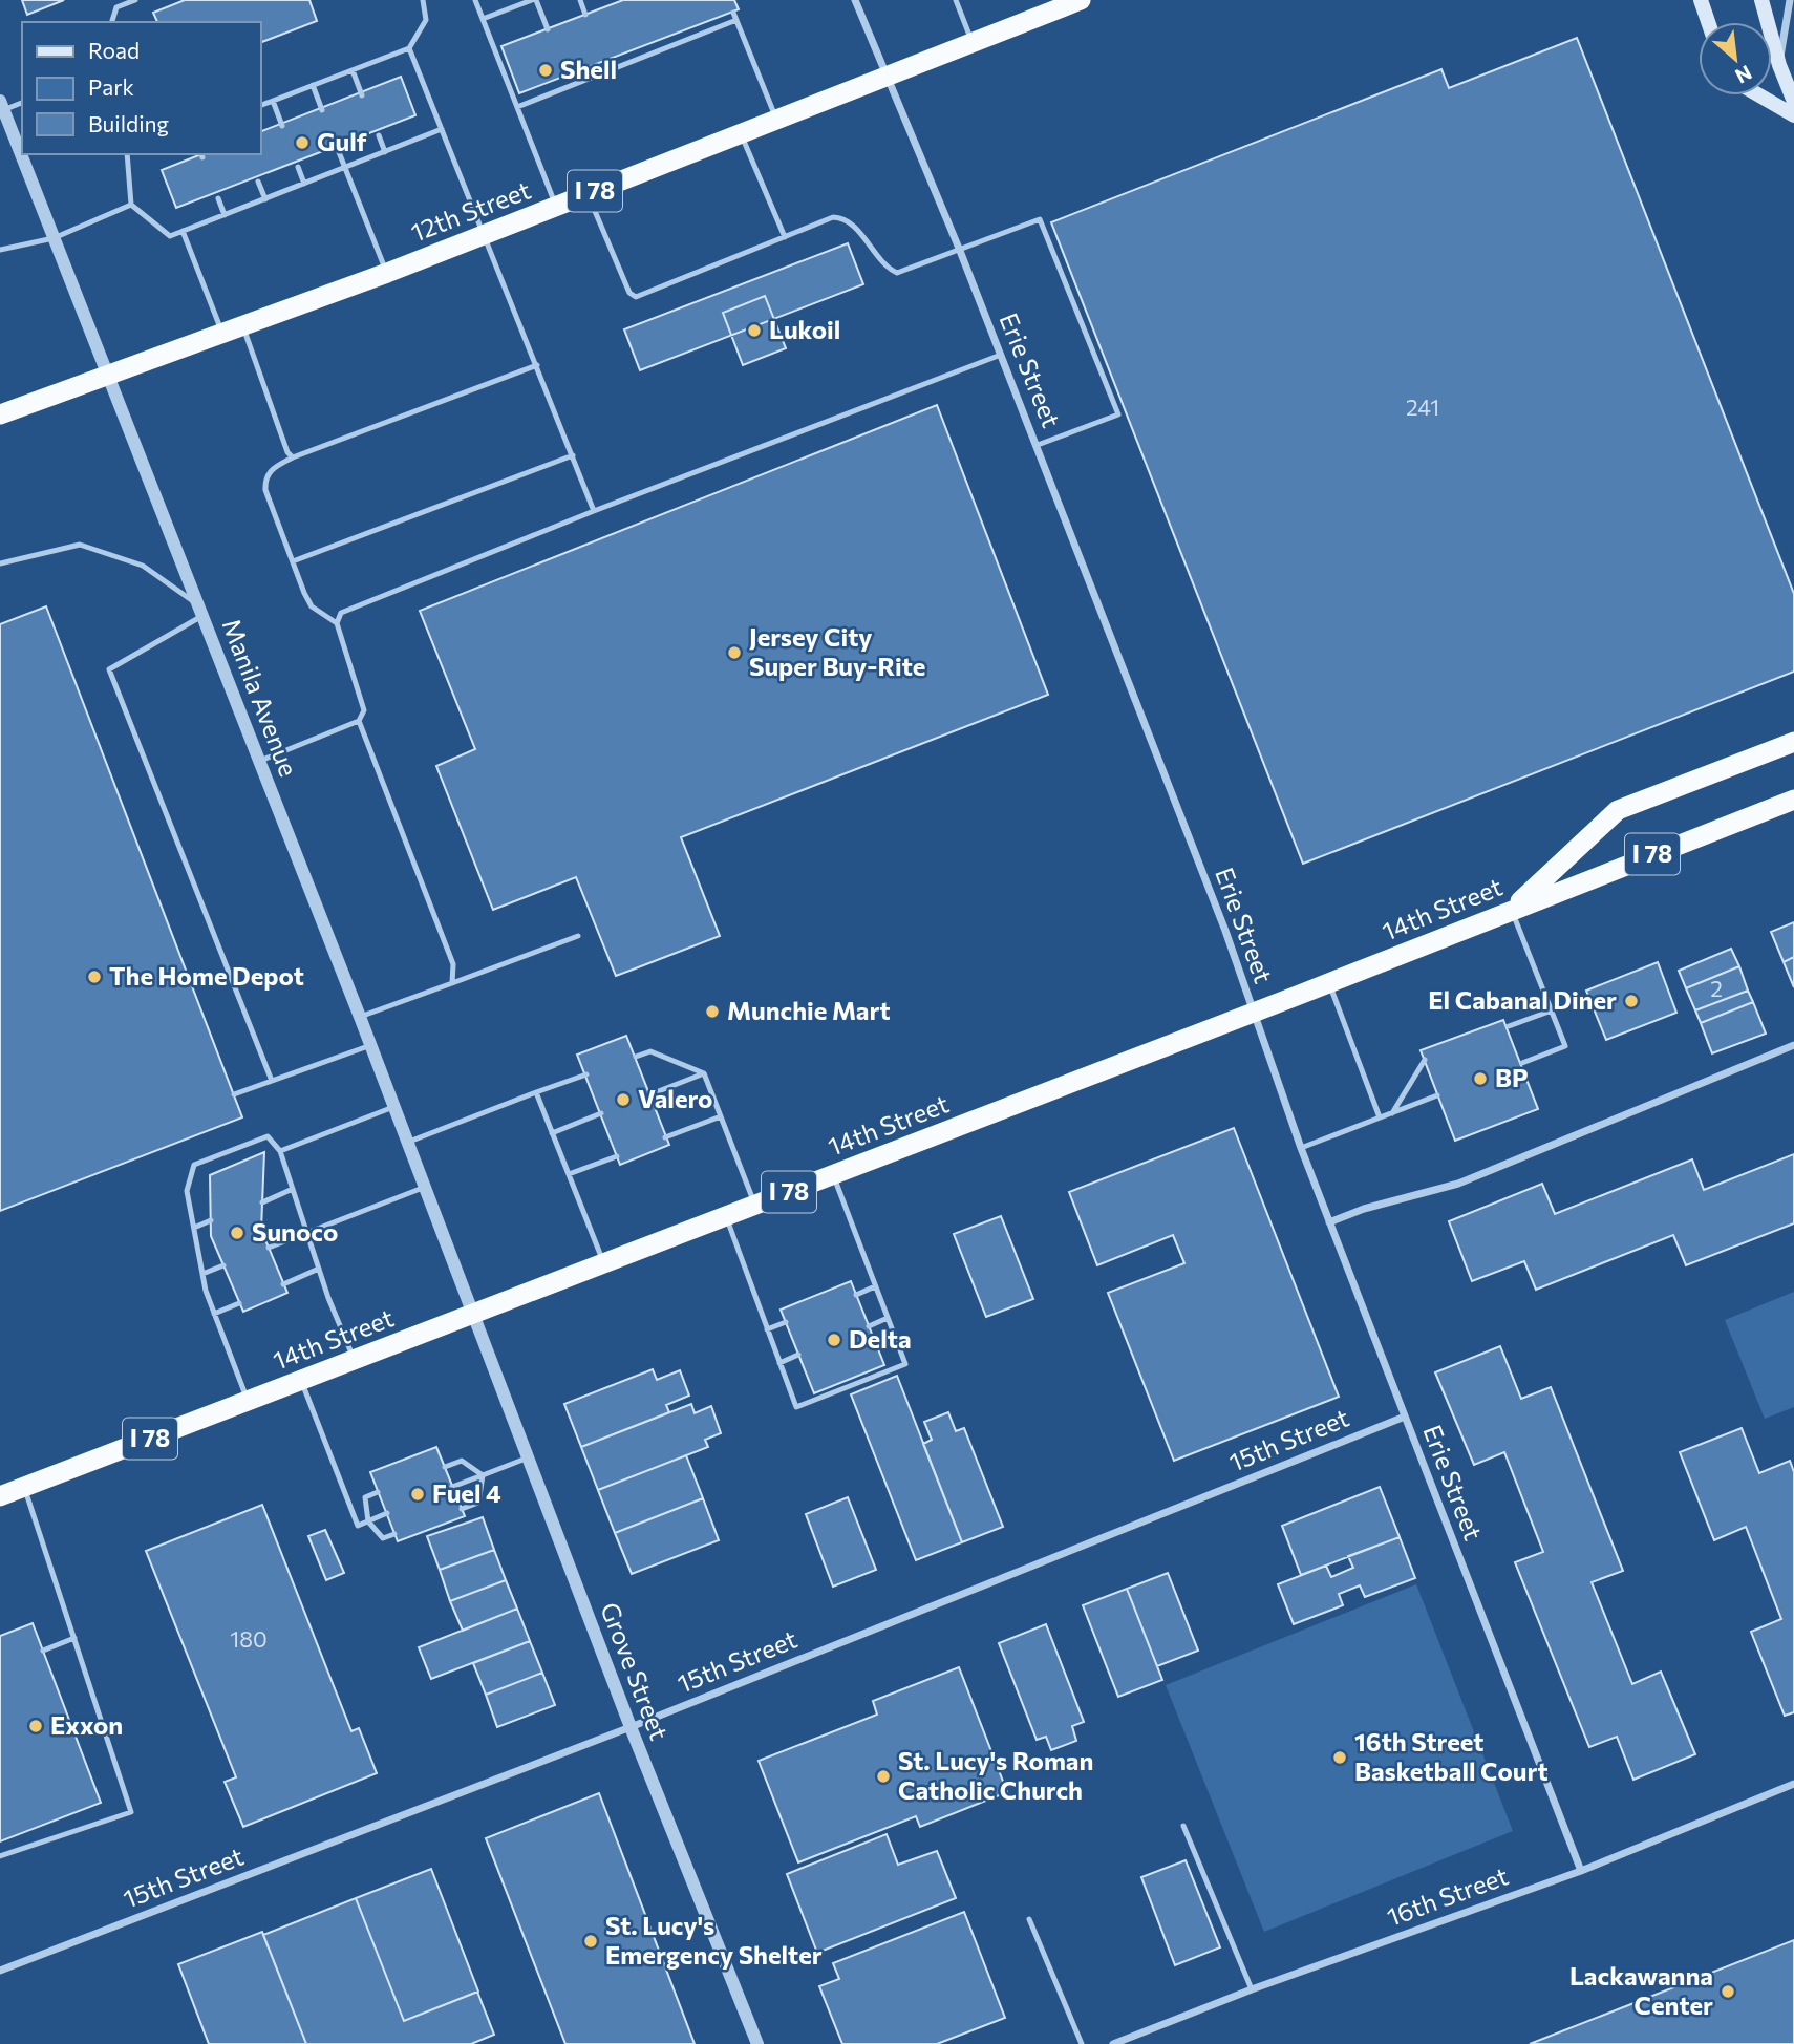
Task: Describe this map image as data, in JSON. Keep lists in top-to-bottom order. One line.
{"streets":{"highway":["I 78","12th Street","14th Street"],"street":["Erie Street","Manila Avenue","15th Street","Grove Street","16th Street"]},"crossings":[["12th Street","Erie Street"],["12th Street","Manila Avenue"],["Erie Street","14th Street"],["Erie Street","15th Street"],["Erie Street","16th Street"],["Manila Avenue","14th Street"],["Manila Avenue","Grove Street"],["14th Street","Grove Street"],["15th Street","Grove Street"]],"places":["Shell","Gulf","Lukoil","Jersey City Super Buy-Rite","The Home Depot","El Cabanal Diner","Munchie Mart","BP","Valero","Sunoco","Delta","Fuel 4","Exxon","16th Street Basketball Court","St. Lucy's Roman Catholic Church","St. Lucy's Emergency Shelter","Lackawanna Center"],"house_numbers":["241","2","180"],"legend":["Road","Park","Building"],"north":"bottom right"}
